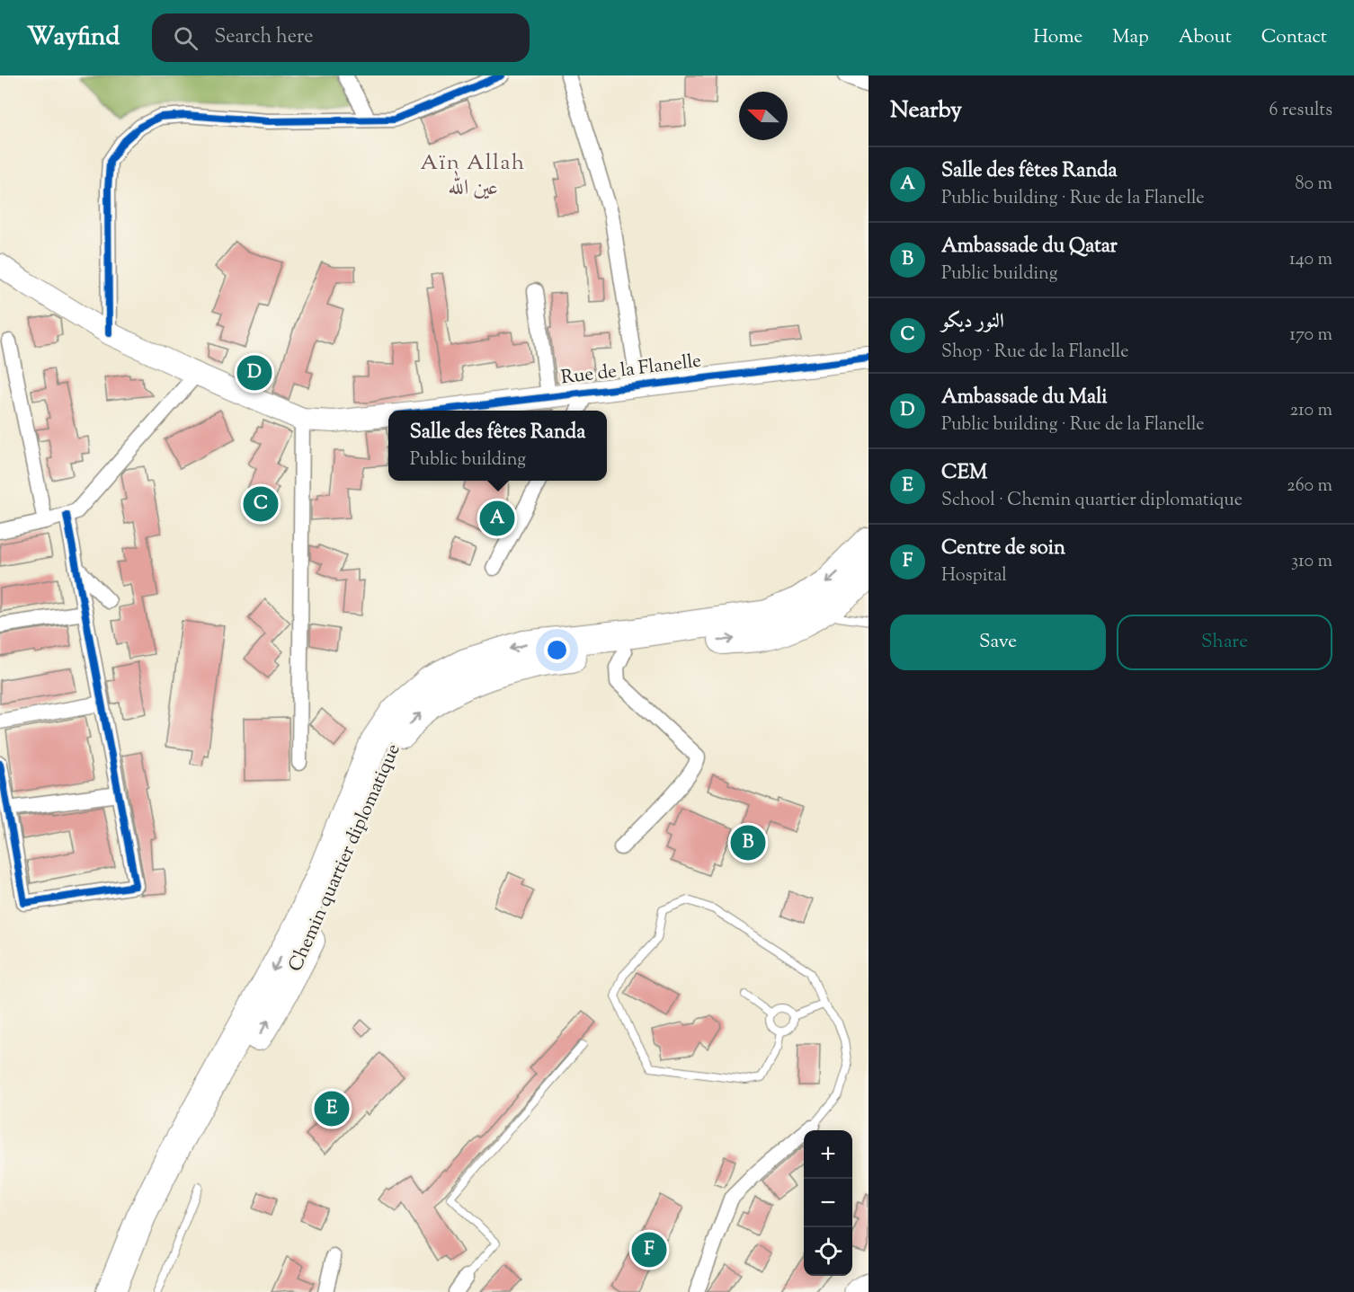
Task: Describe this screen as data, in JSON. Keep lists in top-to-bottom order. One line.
{"streets":{"highway":["Chemin quartier diplomatique"],"street":["Rue de la Flanelle"]},"districts":["Aïn Allah عين الله"],"north":"left","page":{"header":"Wayfind","search":"Search here","nav":["Home","Map","About","Contact"],"heading":["Nearby","6 results"],"list":[{"mark":"A","name":"Salle des fêtes Randa","note":"Public building · Rue de la Flanelle","value":"80 m"},{"mark":"B","name":"Ambassade du Qatar","note":"Public building","value":"140 m"},{"mark":"C","name":"النور ديكو","note":"Shop · Rue de la Flanelle","value":"170 m"},{"mark":"D","name":"Ambassade du Mali","note":"Public building · Rue de la Flanelle","value":"210 m"},{"mark":"E","name":"CEM","note":"School · Chemin quartier diplomatique","value":"260 m"},{"mark":"F","name":"Centre de soin","note":"Hospital","value":"310 m"}],"pins":["D","C","A","B","E","F"],"popup":["Salle des fêtes Randa","Public building"],"buttons":["Save","Share"],"map_buttons":["+","−"]}}
